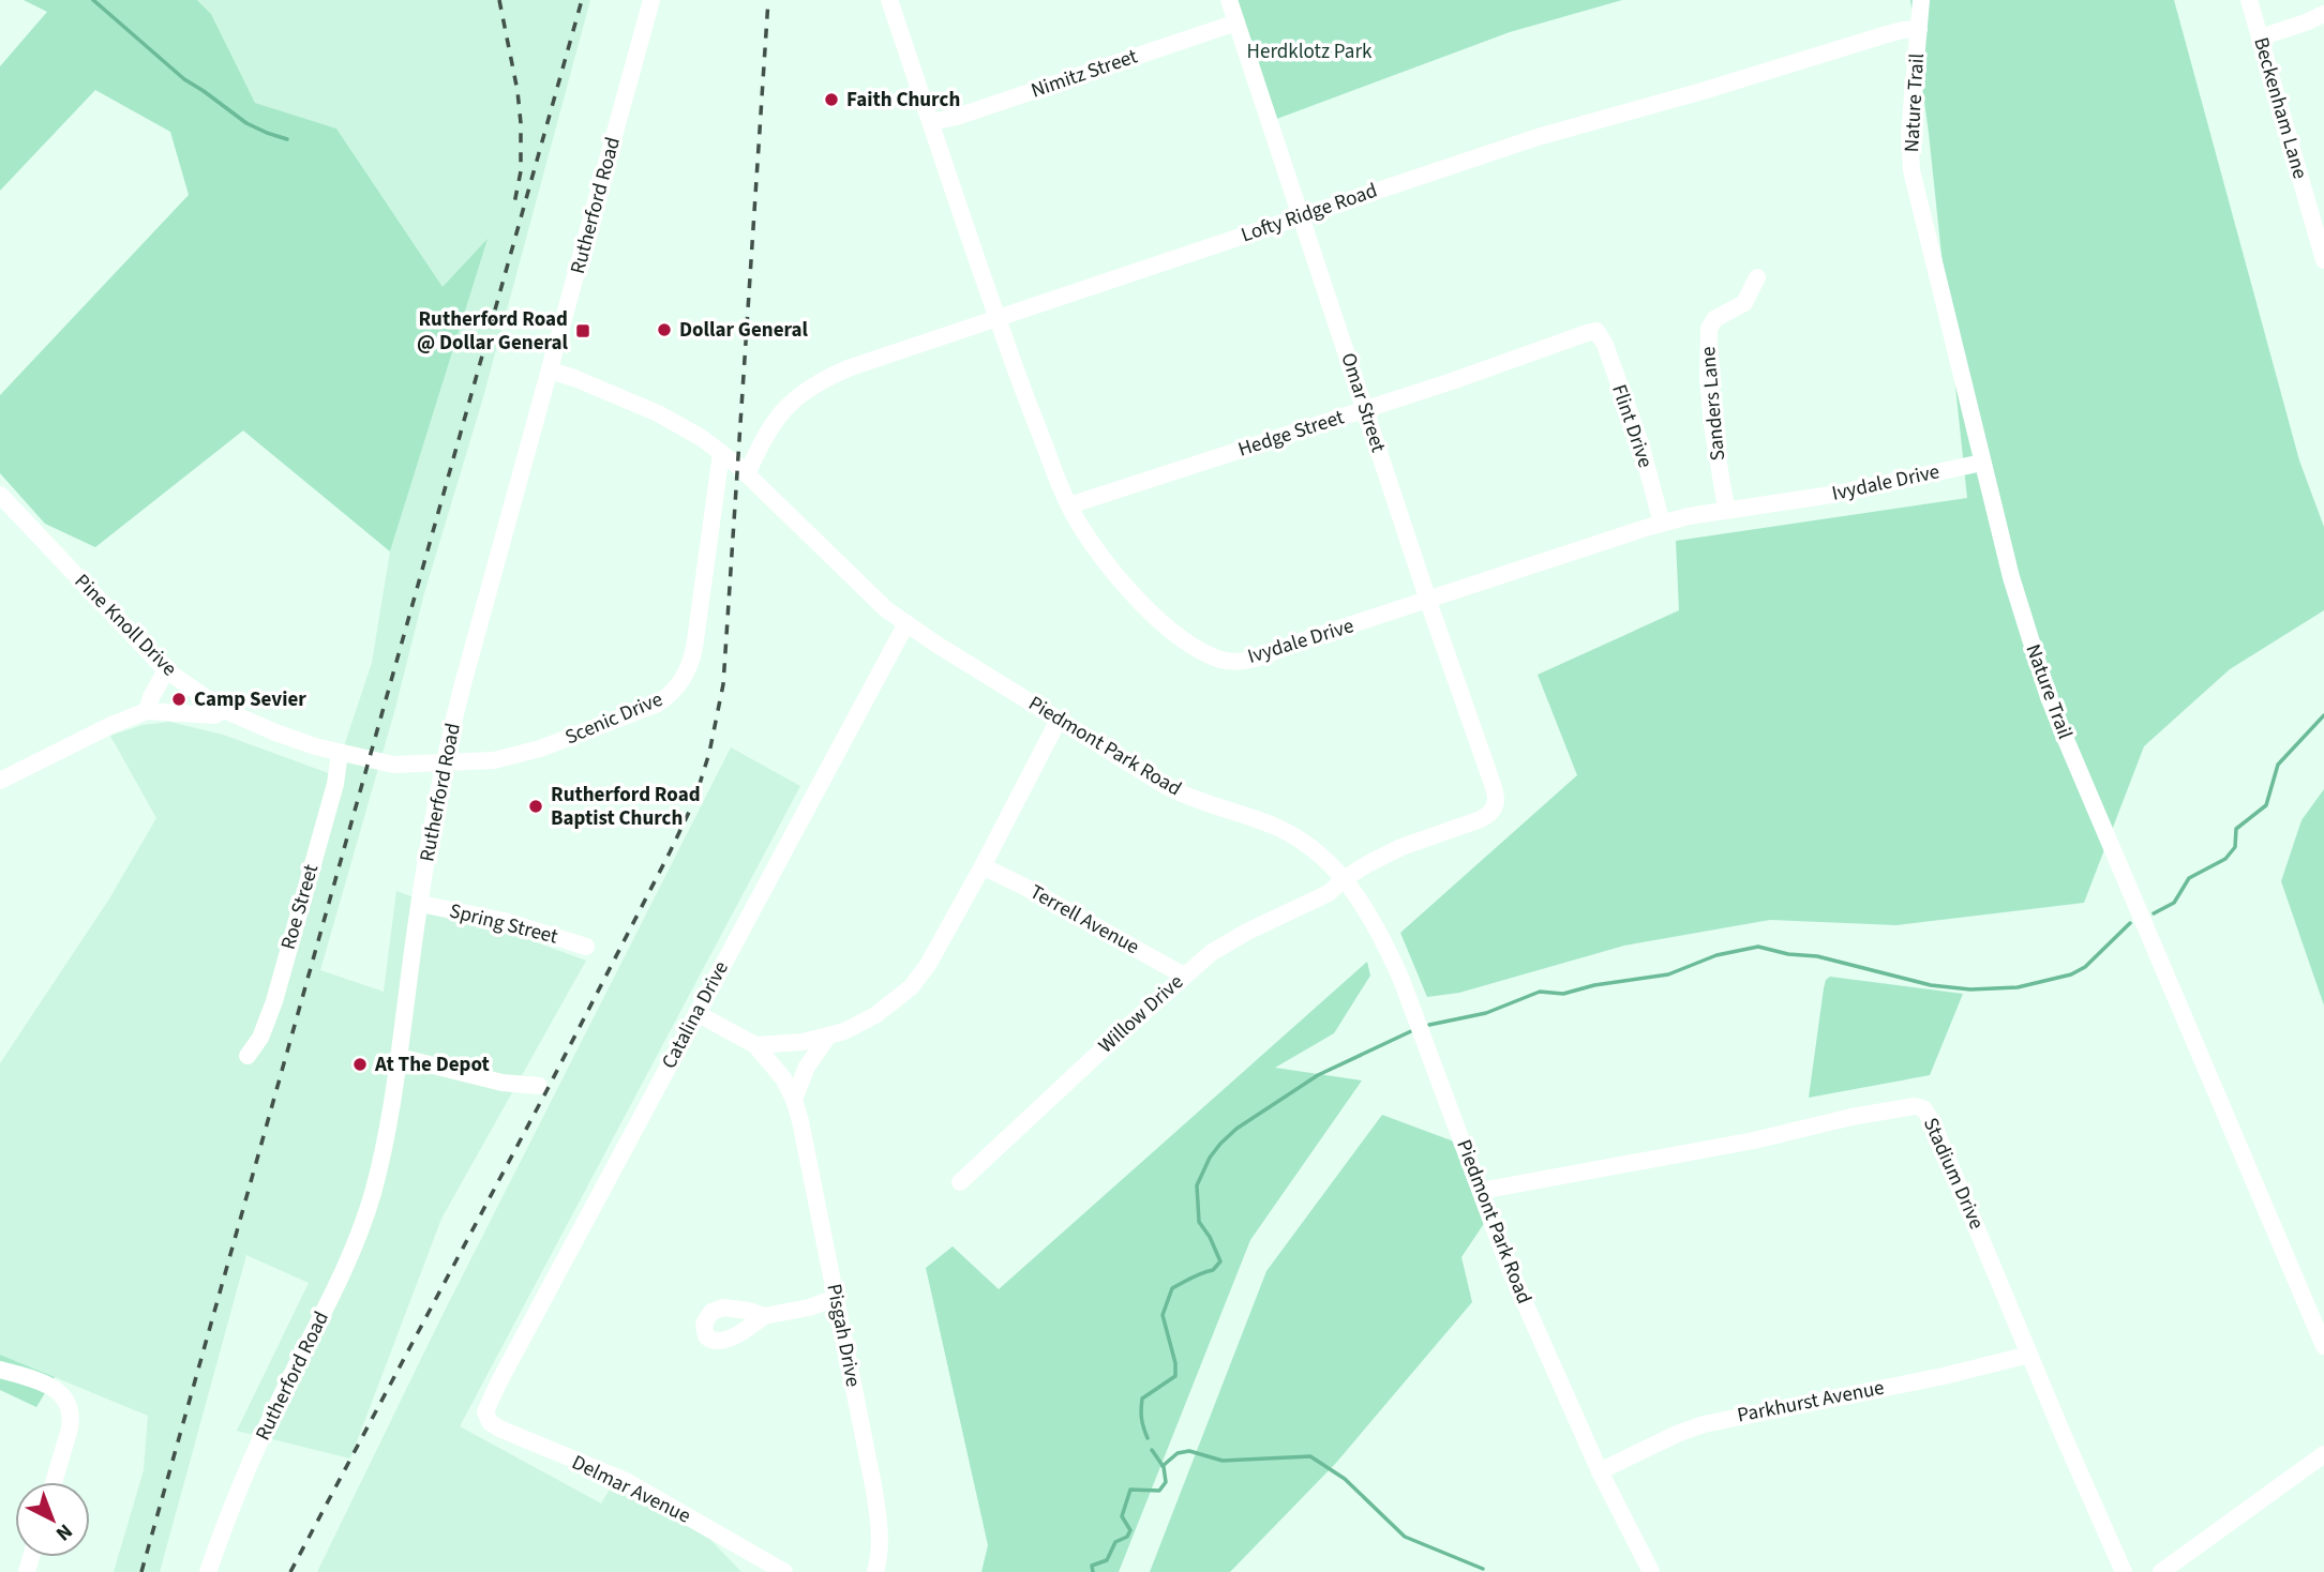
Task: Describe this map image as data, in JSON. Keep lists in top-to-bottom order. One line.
{"streets":{"street":["Nimitz Street","Nature Trail","Beckenham Lane","Rutherford Road","Lofty Ridge Road","Omar Street","Sanders Lane","Flint Drive","Hedge Street","Ivydale Drive","Pine Knoll Drive","Scenic Drive","Piedmont Park Road","Roe Street","Terrell Avenue","Spring Street","Willow Drive","Catalina Drive","Stadium Drive","Pisgah Drive","Parkhurst Avenue","Delmar Avenue"]},"crossings":[["Nimitz Street","Omar Street"],["Nimitz Street","Ivydale Drive"],["Nature Trail","Lofty Ridge Road"],["Nature Trail","Ivydale Drive"],["Rutherford Road","Pine Knoll Drive"],["Rutherford Road","Scenic Drive"],["Rutherford Road","Piedmont Park Road"],["Rutherford Road","Spring Street"],["Lofty Ridge Road","Omar Street"],["Lofty Ridge Road","Ivydale Drive"],["Lofty Ridge Road","Piedmont Park Road"],["Omar Street","Hedge Street"],["Omar Street","Ivydale Drive"],["Omar Street","Willow Drive"],["Sanders Lane","Ivydale Drive"],["Flint Drive","Hedge Street"],["Flint Drive","Ivydale Drive"],["Hedge Street","Ivydale Drive"],["Pine Knoll Drive","Scenic Drive"],["Pine Knoll Drive","Roe Street"],["Scenic Drive","Piedmont Park Road"],["Piedmont Park Road","Willow Drive"],["Piedmont Park Road","Catalina Drive"],["Piedmont Park Road","Stadium Drive"],["Piedmont Park Road","Parkhurst Avenue"],["Terrell Avenue","Willow Drive"],["Catalina Drive","Pisgah Drive"],["Catalina Drive","Delmar Avenue"],["Stadium Drive","Parkhurst Avenue"]],"parks":["Herdklotz Park"],"places":{"other":["Faith Church","Dollar General","Camp Sevier","Rutherford Road Baptist Church","At The Depot"],"transit":["Rutherford Road @ Dollar General"]},"north":"bottom right"}
